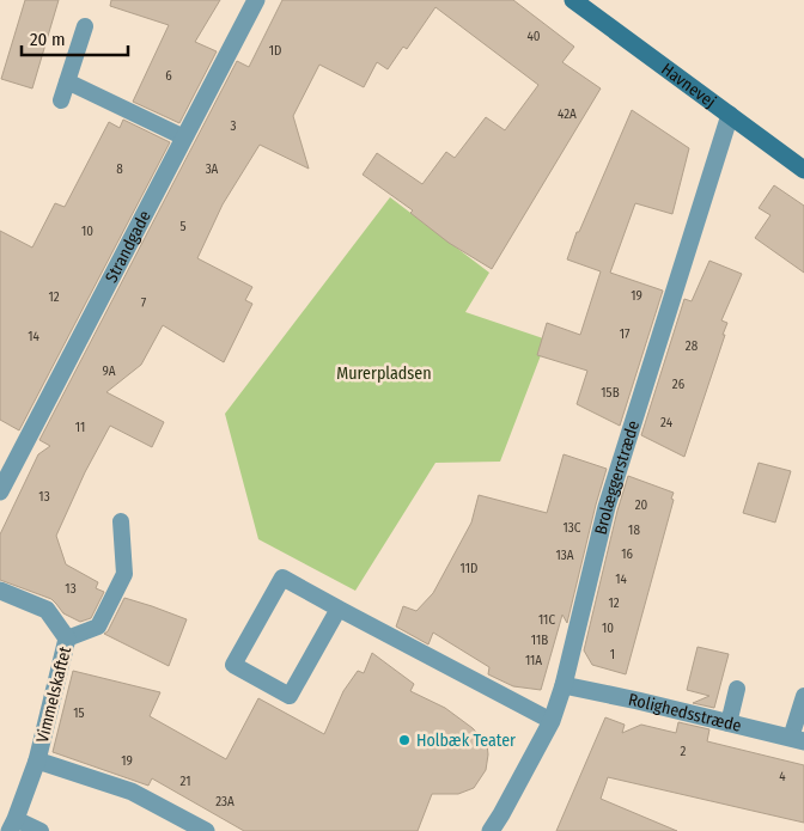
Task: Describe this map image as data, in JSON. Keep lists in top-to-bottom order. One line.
{"streets":{"street":["Havnevej","Strandgade","Brolæggerstræde","Vimmelskaftet","Rolighedsstræde"]},"crossings":[["Havnevej","Brolæggerstræde"],["Brolæggerstræde","Rolighedsstræde"]],"parks":["Murerpladsen"],"places":["Holbæk Teater"],"house_numbers":["40","1D","6","42A","3","8","3A","5","10","19","12","7","17","14","28","9A","26","15B","24","11","13","20","13C","18","16","13A","11D","14","13","12","11C","10","11B","1","11A","15","2","19","4","21","23A"],"scale_bar":"20 m"}
